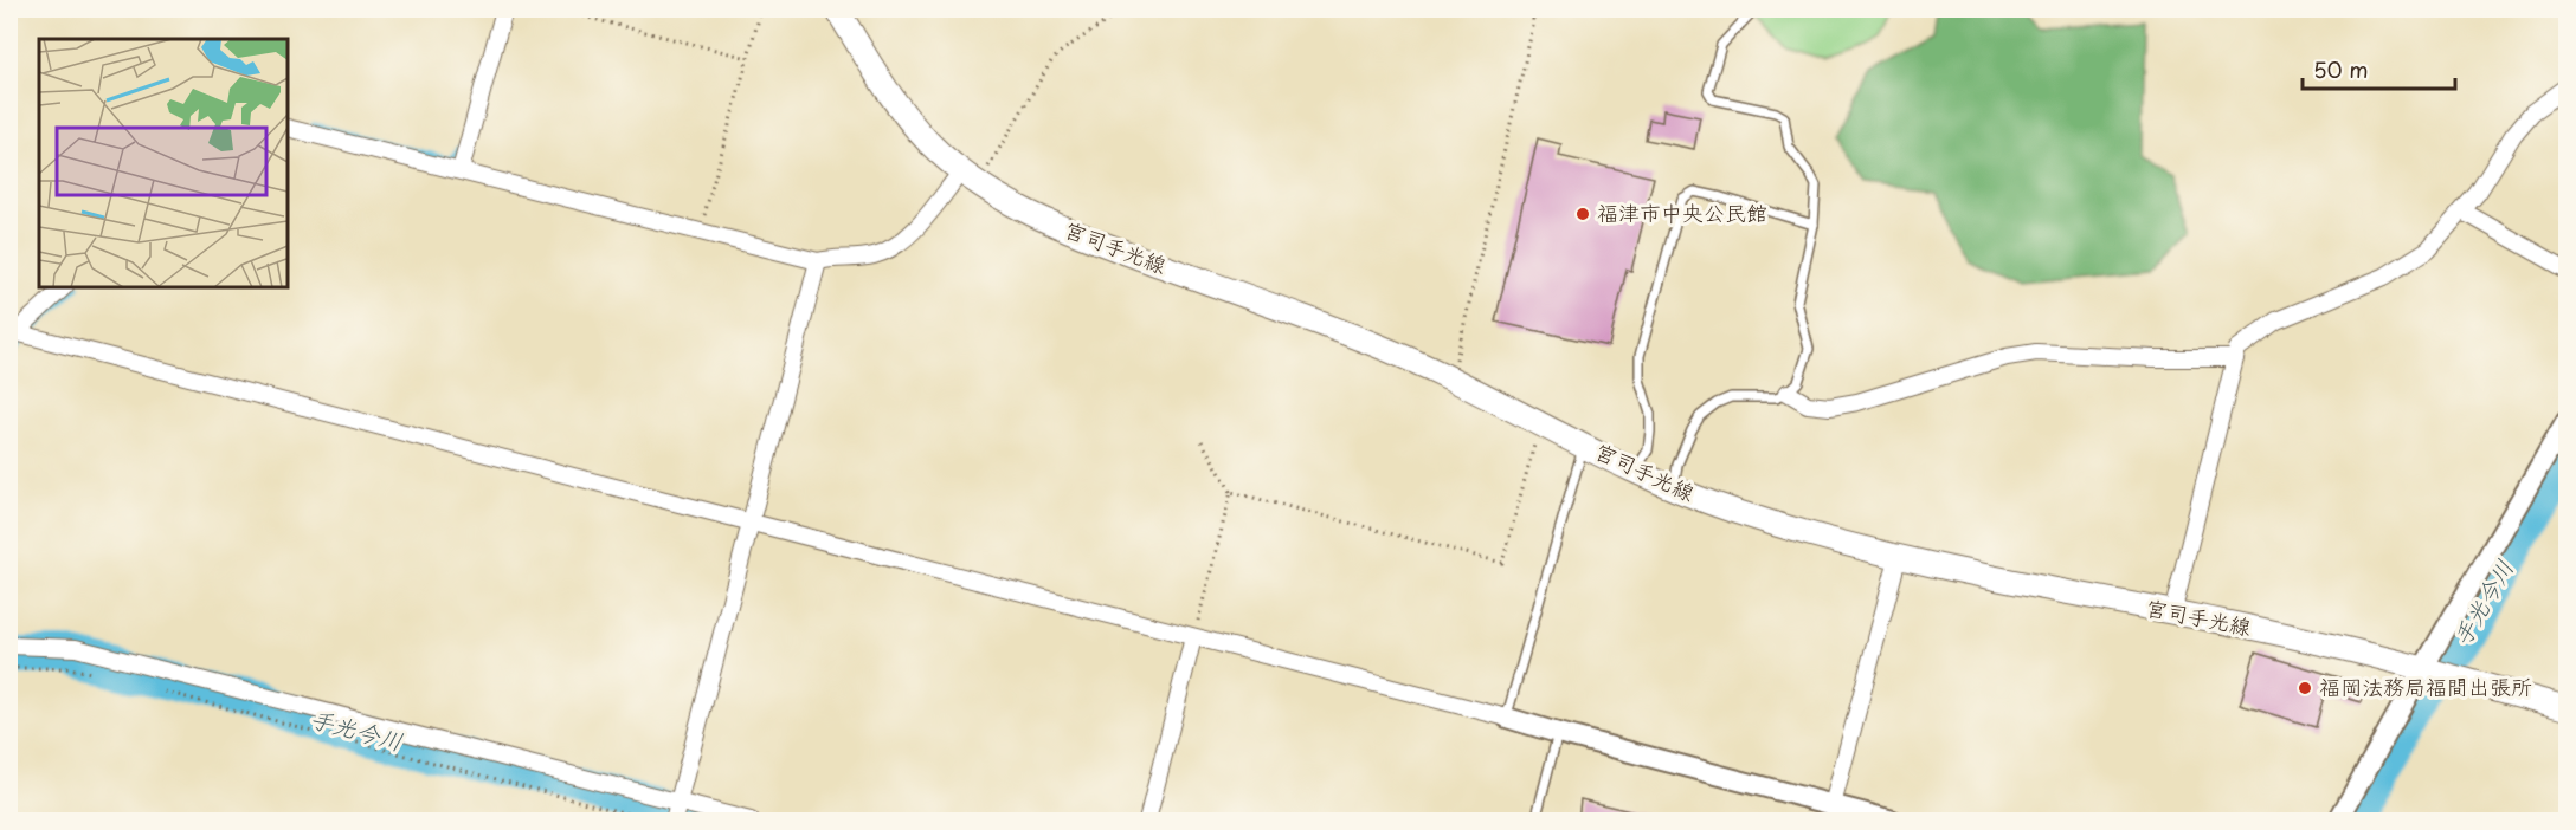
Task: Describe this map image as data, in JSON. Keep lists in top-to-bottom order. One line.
{"streets":{"main road":["宮司手光線"]},"water":["手光今川"],"places":["福津市中央公民館","福岡法務局福間出張所"],"scale_bar":"50 m"}
